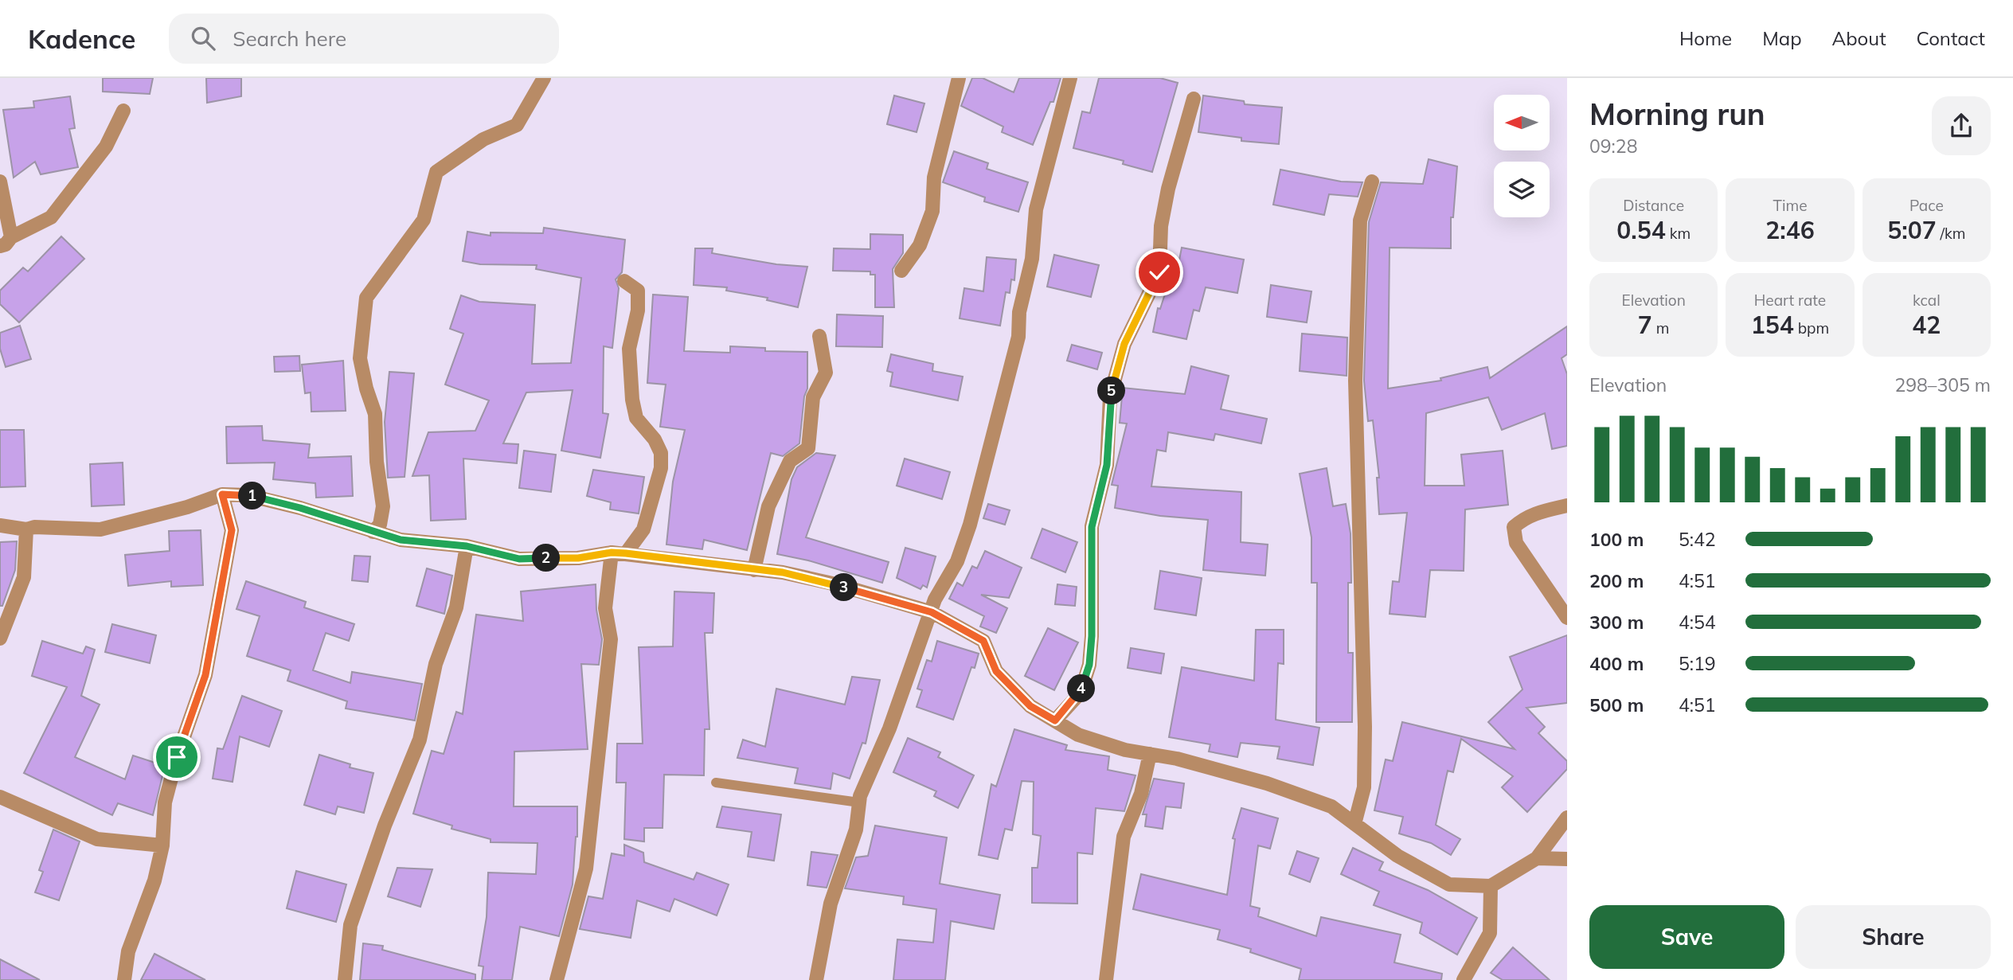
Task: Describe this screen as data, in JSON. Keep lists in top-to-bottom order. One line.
{"north":"left","page":{"header":"Kadence","search":"Search here","nav":["Home","Map","About","Contact"],"heading":["Morning run","09:28"],"stats":[["Distance","0.54 km"],["Time","2:46"],["Pace","5:07 /km"],["Elevation","7 m"],["Heart rate","154 bpm"],["kcal","42"]],"chart":["Elevation","298–305 m"],"pins":["5","1","2","3","4"],"list":[{"name":"100 m","note":"5:42"},{"name":"200 m","note":"4:51"},{"name":"300 m","note":"4:54"},{"name":"400 m","note":"5:19"},{"name":"500 m","note":"4:51"}],"buttons":["Save","Share"]}}
